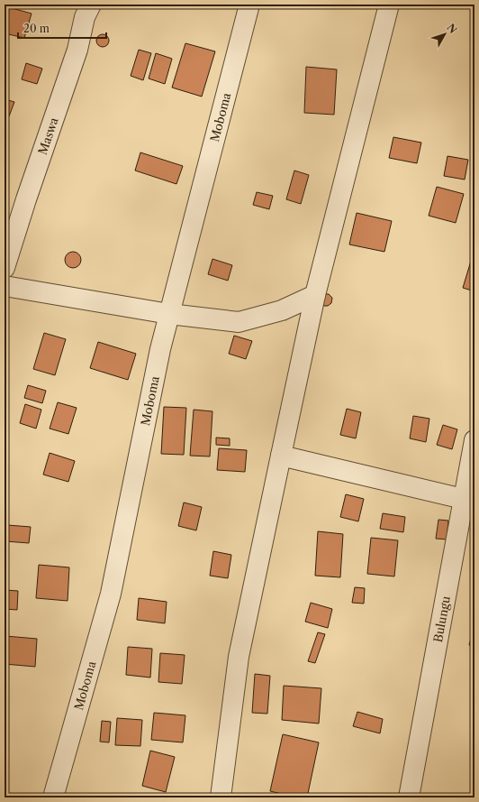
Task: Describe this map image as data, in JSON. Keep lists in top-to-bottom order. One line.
{"streets":{"street":["Moboma","Maswa","Bulungu"]},"scale_bar":"20 m","north":"top right"}
